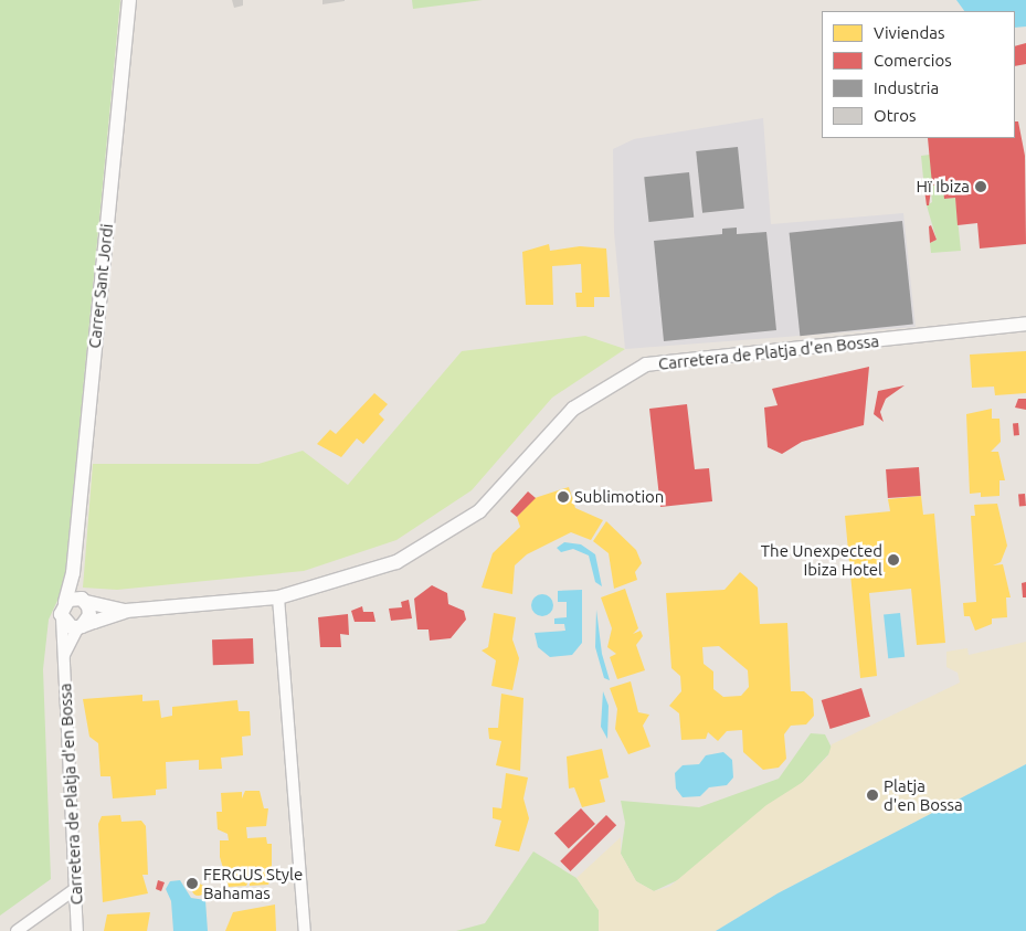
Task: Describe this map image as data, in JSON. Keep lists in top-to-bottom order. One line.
{"streets":{"street":["Carrer Sant Jordi","Carretera de Platja d'en Bossa"]},"crossings":[["Carrer Sant Jordi","Carretera de Platja d'en Bossa"]],"places":["Hï Ibiza","Sublimotion","The Unexpected Ibiza Hotel","Platja d'en Bossa","FERGUS Style Bahamas"],"legend":["Viviendas","Comercios","Industria","Otros"]}
